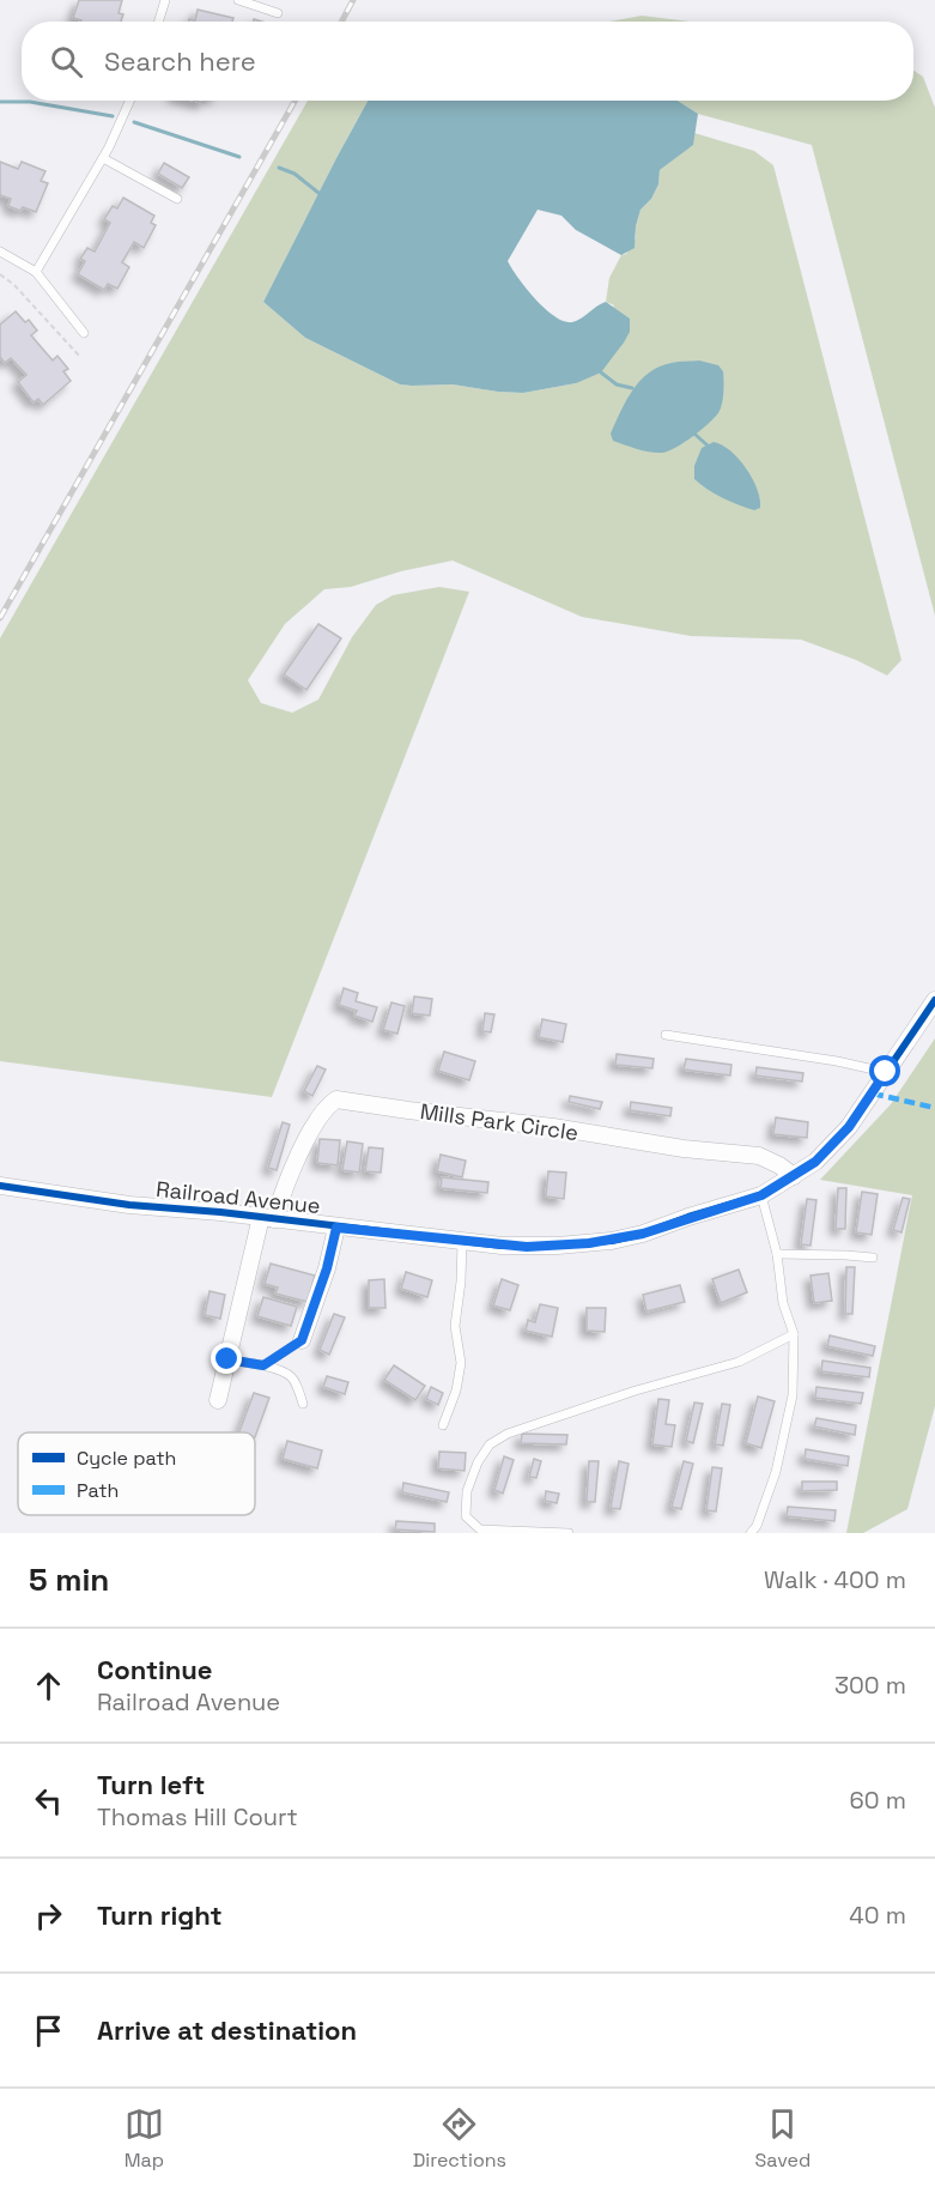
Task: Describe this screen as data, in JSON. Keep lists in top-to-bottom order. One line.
{"streets":{"street":["Mills Park Circle","Railroad Avenue"]},"crossings":[["Mills Park Circle","Railroad Avenue"]],"legend":["Cycle path","Path"],"page":{"search":"Search here","heading":["5 min","Walk · 400 m"],"list":[["Continue","Railroad Avenue","300 m"],["Turn left","Thomas Hill Court","60 m"],["Turn right","40 m"],"Arrive at destination"],"nav":["Map","Directions","Saved"]}}
